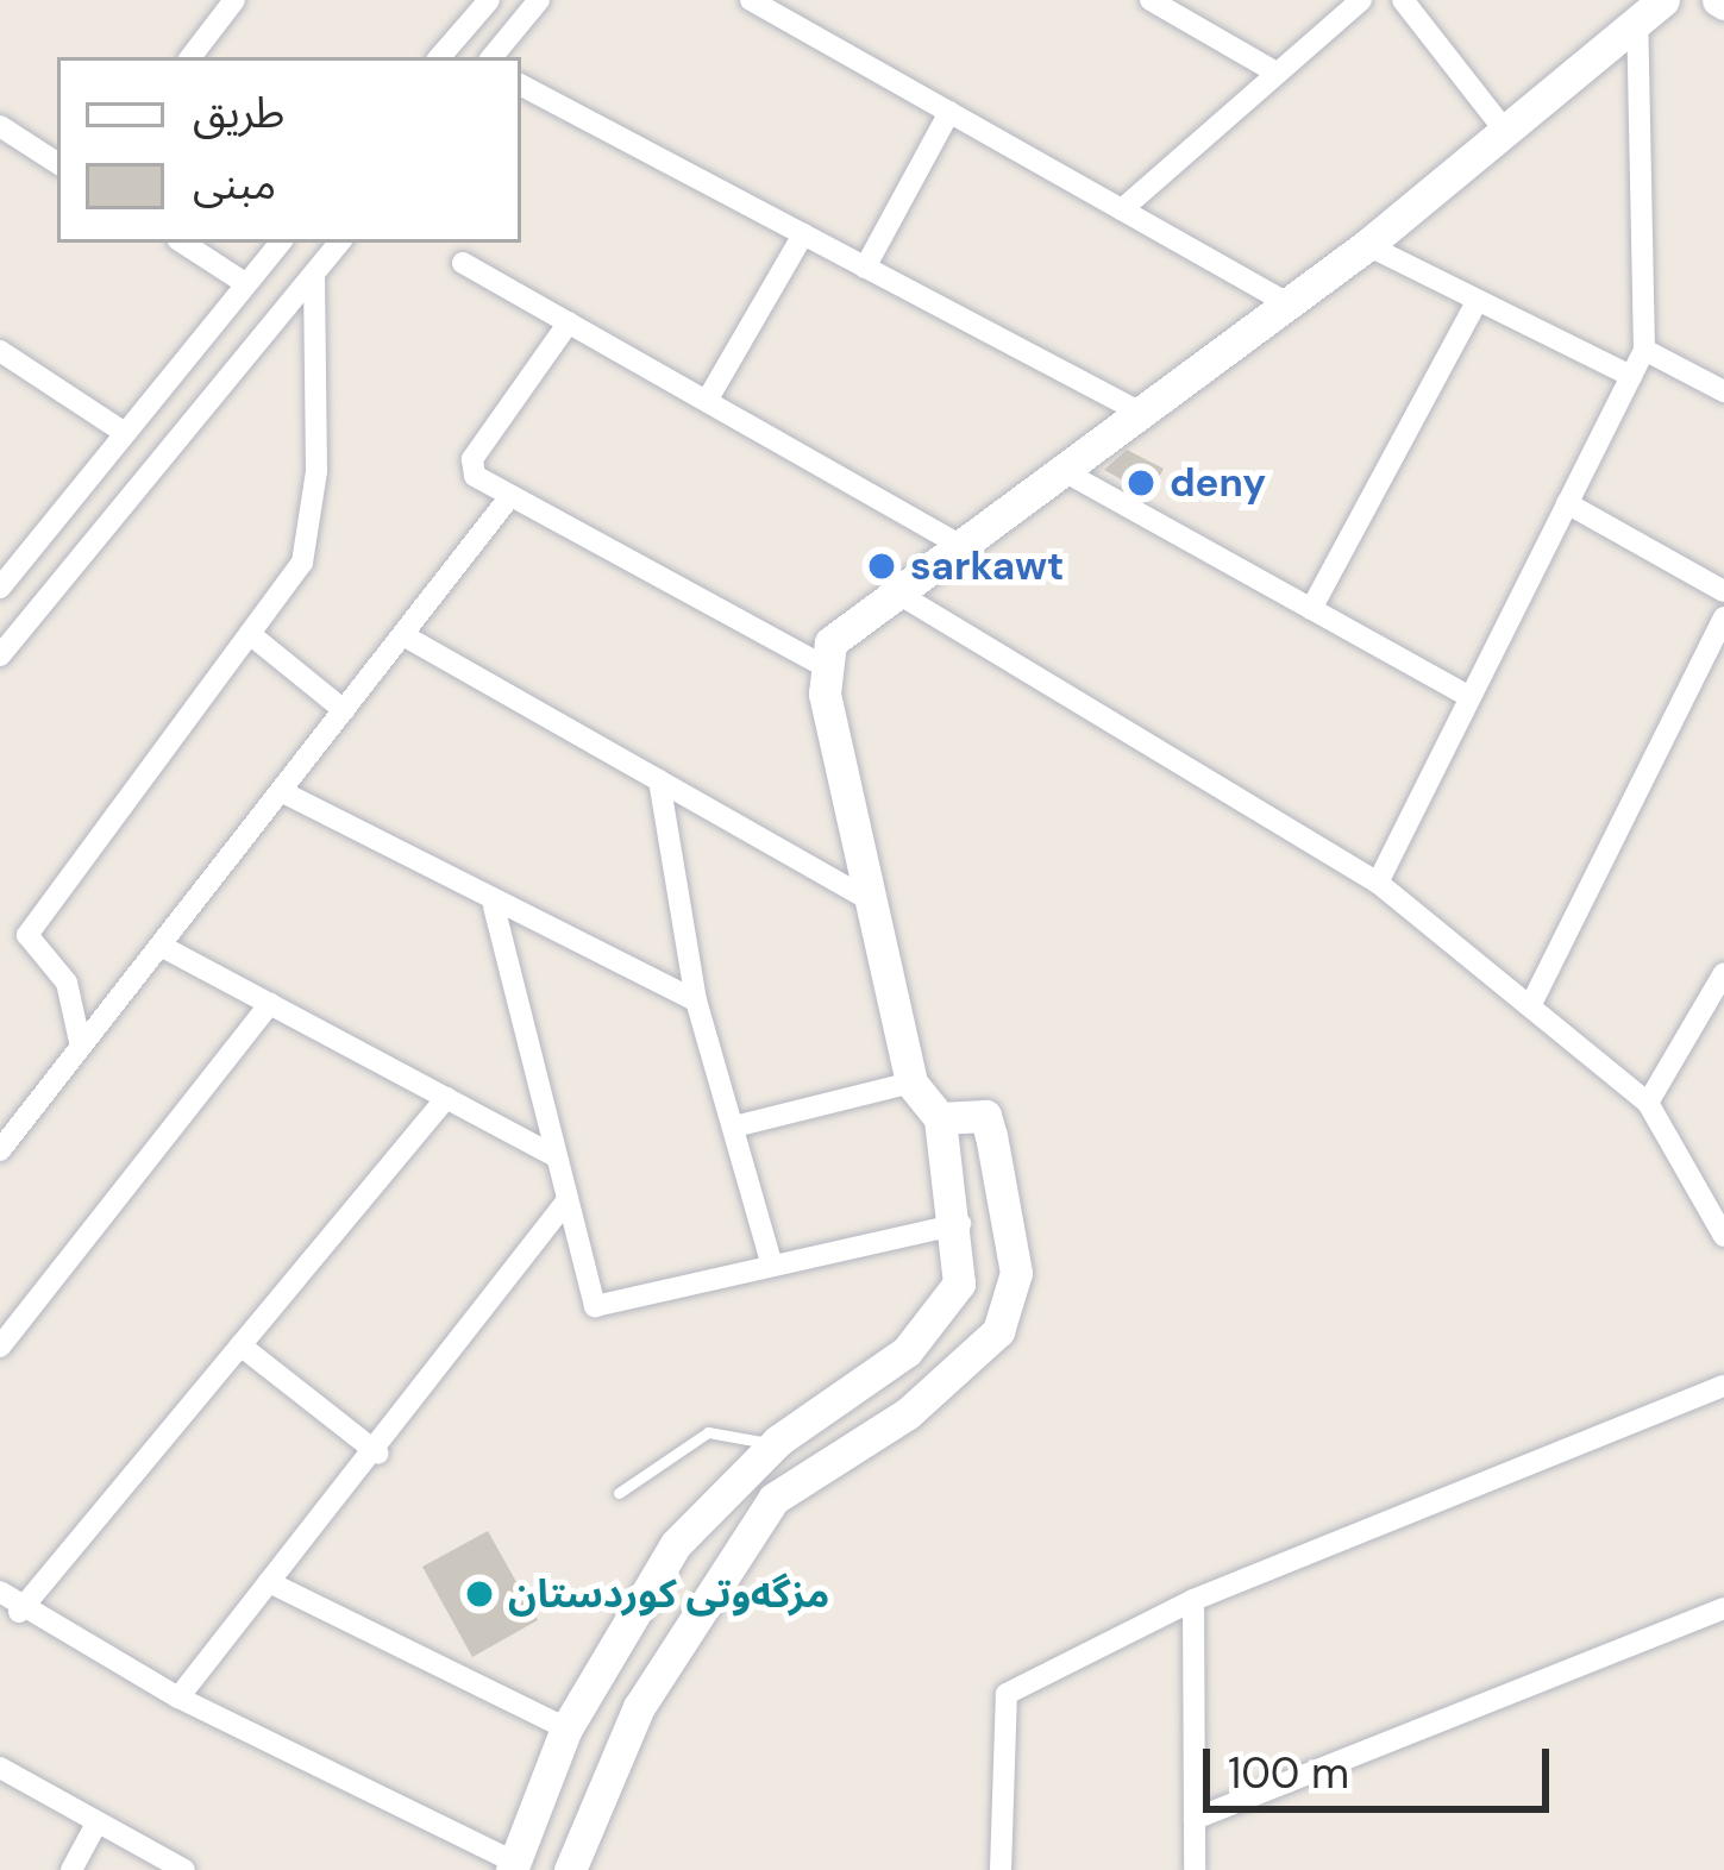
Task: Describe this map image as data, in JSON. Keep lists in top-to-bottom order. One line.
{"places":["deny","sarkawt","مزگەوتی کوردستان"],"legend":["طريق","مبنى"],"scale_bar":"100 m"}
